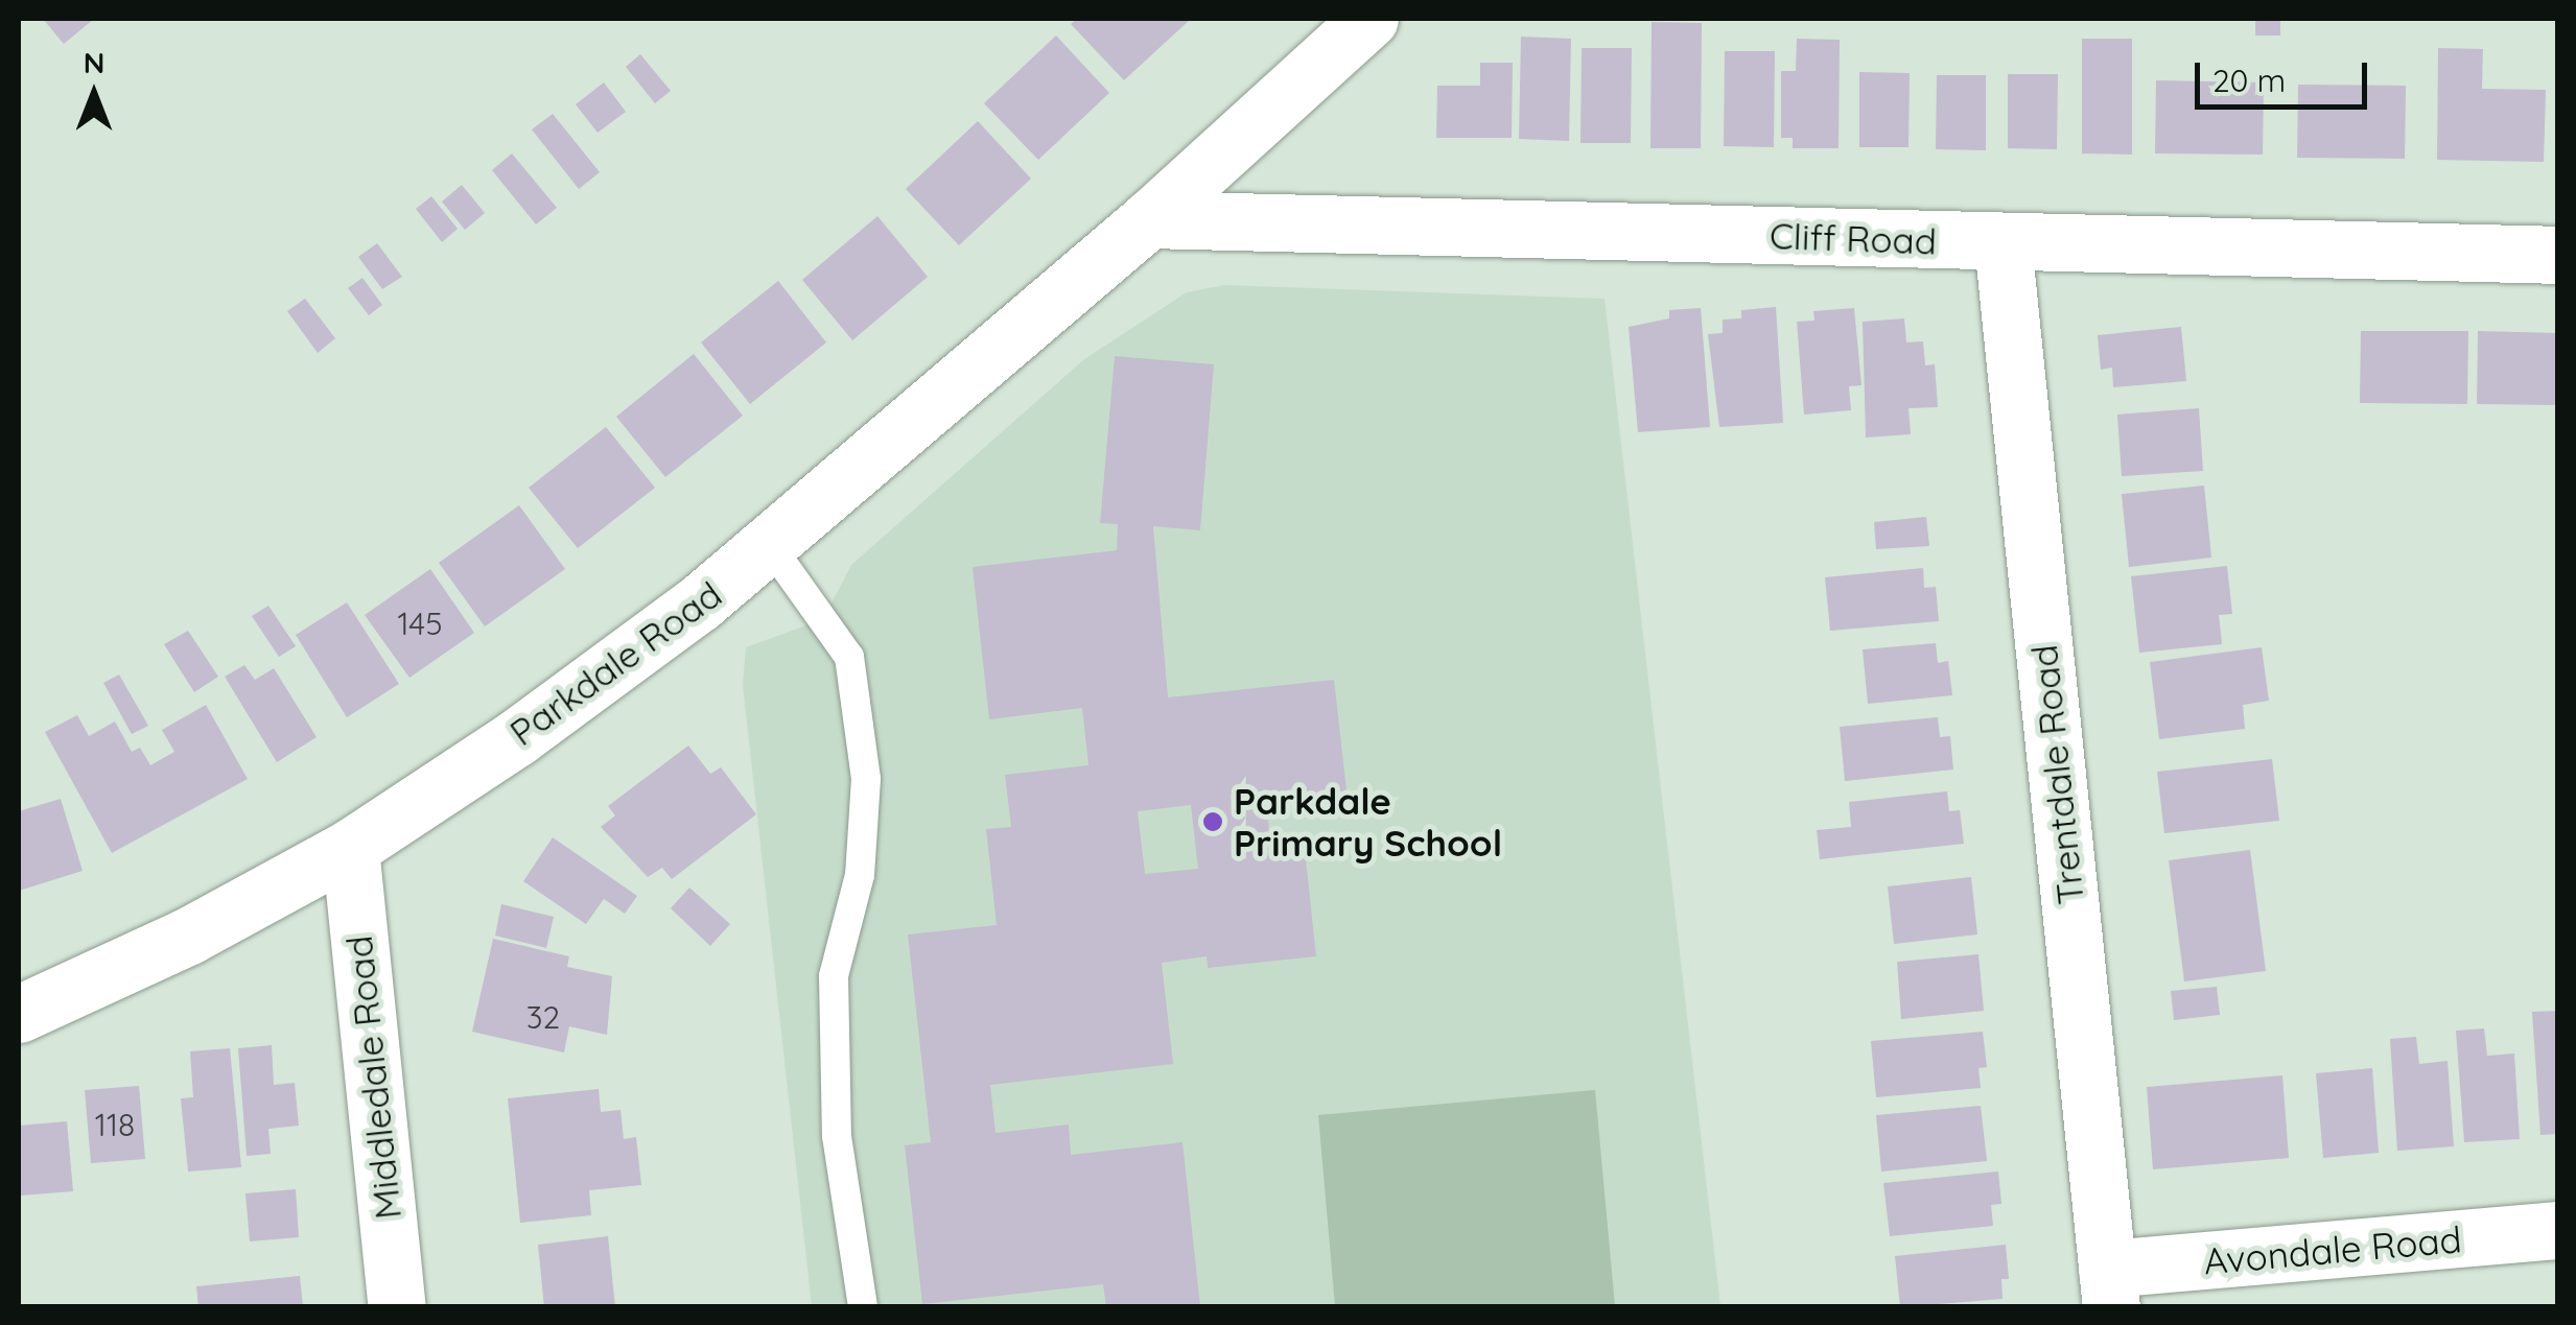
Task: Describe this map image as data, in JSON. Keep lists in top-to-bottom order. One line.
{"streets":{"street":["Cliff Road","Parkdale Road","Trentdale Road","Middledale Road","Avondale Road"]},"crossings":[["Cliff Road","Parkdale Road"],["Cliff Road","Trentdale Road"],["Parkdale Road","Middledale Road"],["Trentdale Road","Avondale Road"]],"places":["Parkdale Primary School"],"house_numbers":["145","32","118"],"scale_bar":"20 m","north":"top"}
